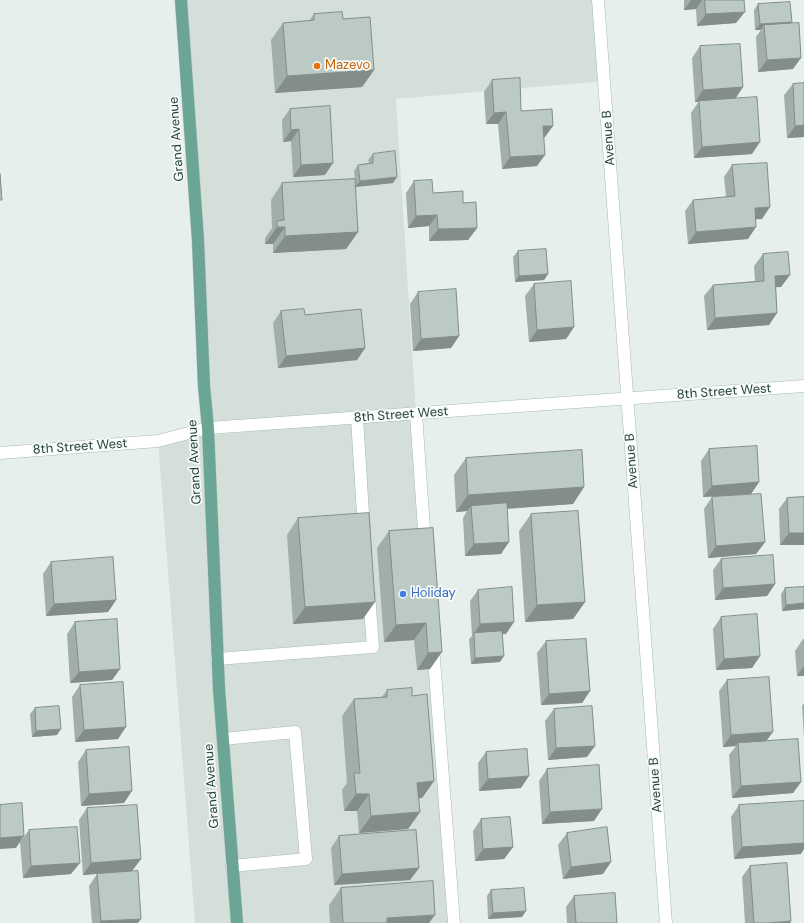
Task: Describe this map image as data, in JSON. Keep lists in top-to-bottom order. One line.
{"streets":{"main road":["Grand Avenue"],"street":["Avenue B","8th Street West"]},"crossings":[["Avenue B","8th Street West"],["Grand Avenue","8th Street West"]],"places":["Mazevo","Holiday"]}
